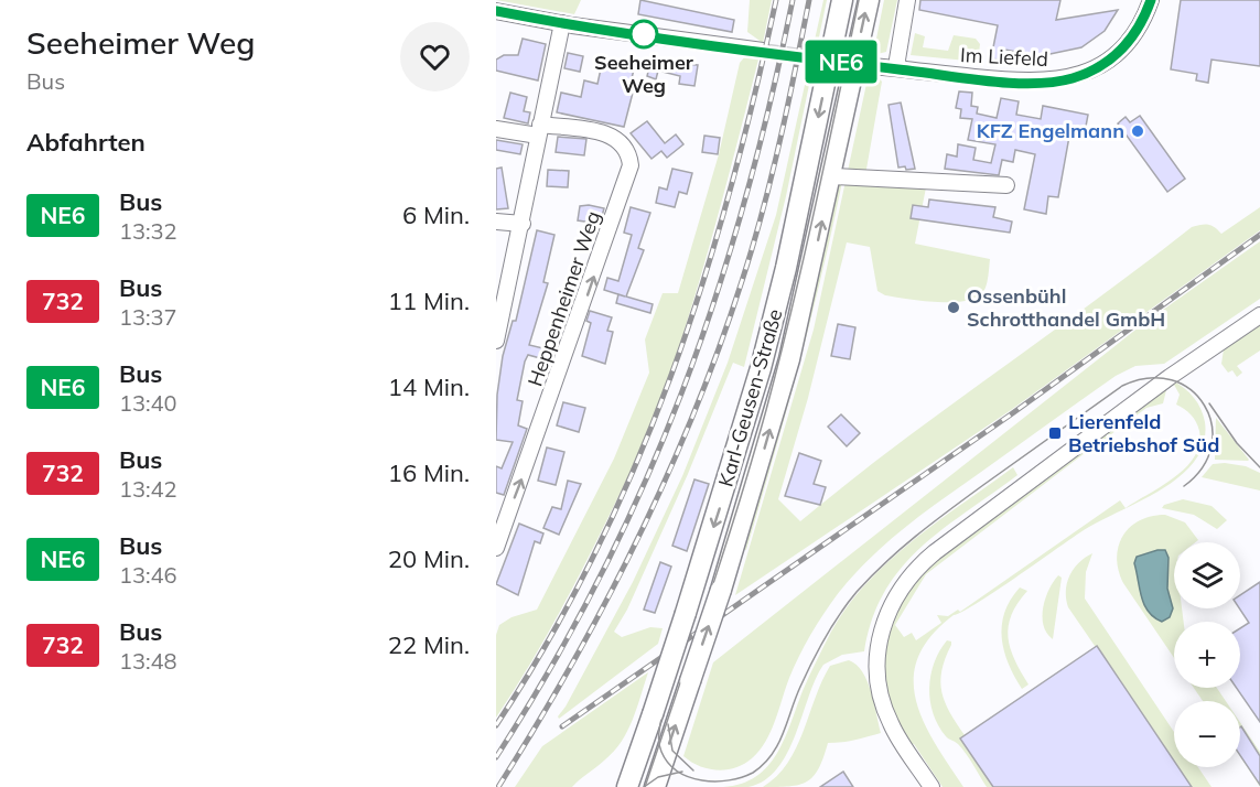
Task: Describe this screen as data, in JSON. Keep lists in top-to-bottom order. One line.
{"streets":{"main road":["Karl-Geusen-Straße"],"street":["Im Liefeld","Heppenheimer Weg"]},"places":{"other":["Seeheimer Weg","KFZ Engelmann","Ossenbühl Schrotthandel GmbH"],"transit":["Lierenfeld Betriebshof Süd"]},"lines":["bus line NE6"],"page":{"heading":[["Seeheimer Weg","Bus"],"Abfahrten"],"on_map":"NE6","list":[{"mark":"NE6","name":"Bus","note":"13:32","value":"6 Min."},{"mark":"732","name":"Bus","note":"13:37","value":"11 Min."},{"mark":"NE6","name":"Bus","note":"13:40","value":"14 Min."},{"mark":"732","name":"Bus","note":"13:42","value":"16 Min."},{"mark":"NE6","name":"Bus","note":"13:46","value":"20 Min."},{"mark":"732","name":"Bus","note":"13:48","value":"22 Min."}],"map_buttons":["+","−"]}}
